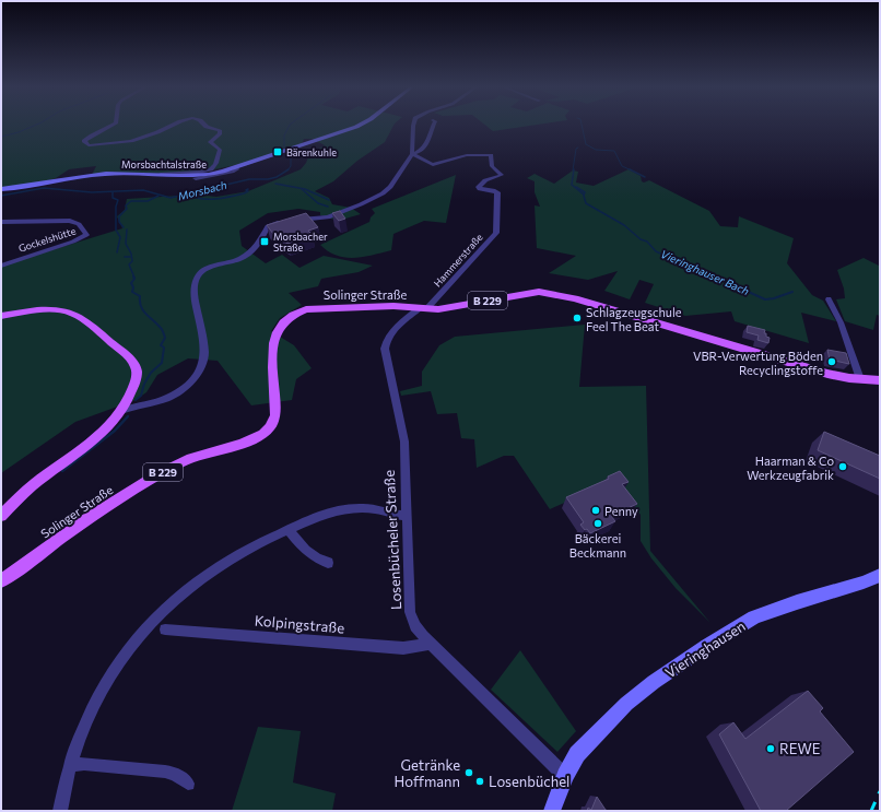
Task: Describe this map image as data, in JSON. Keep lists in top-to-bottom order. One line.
{"streets":{"main road":["Morsbachtalstraße","Solinger Straße","B 229","Vieringhausen"],"street":["Gockelshütte","Hammerstraße","Losenbücheler Straße","Kolpingstraße"]},"crossings":[["Hammerstraße","Solinger Straße"],["Hammerstraße","Losenbücheler Straße"],["Solinger Straße","Losenbücheler Straße"],["Losenbücheler Straße","Kolpingstraße"],["Losenbücheler Straße","Vieringhausen"]],"water":["Morsbach","Vieringhauser Bach"],"places":{"transit":["Bärenkuhle","Morsbacher Straße"],"other":["Schlagzeugschule Feel The Beat","VBR-Verwertung Böden Recyclingstoffe","Haarman & Co Werkzeugfabrik","Penny","Bäckerei Beckmann","REWE","Getränke Hoffmann","Losenbüchel"]}}
